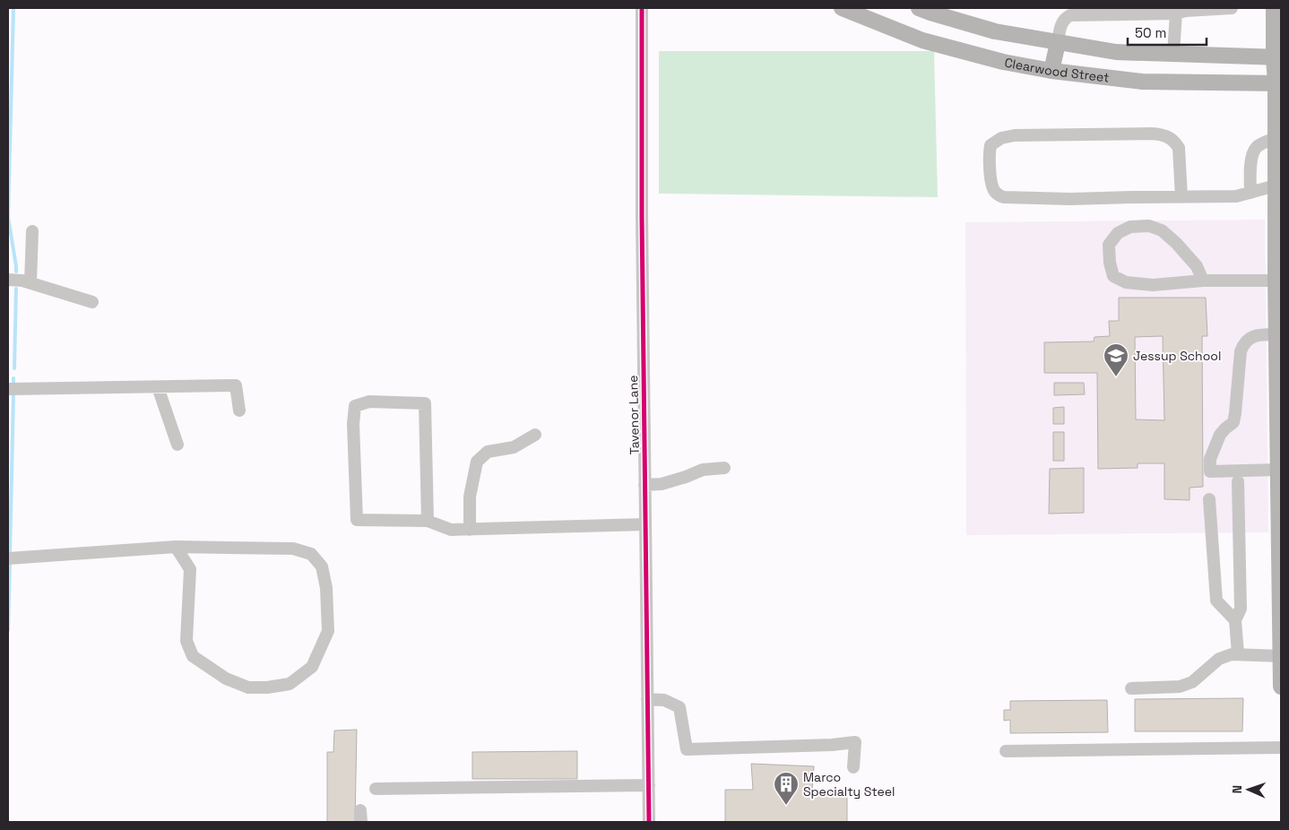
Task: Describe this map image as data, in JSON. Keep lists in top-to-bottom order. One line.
{"streets":{"main road":["Clearwood Street"],"street":["Tavenor Lane"]},"places":{"school or university":["Jessup School"],"building":["Marco Specialty Steel"]},"scale_bar":"50 m","north":"left"}
